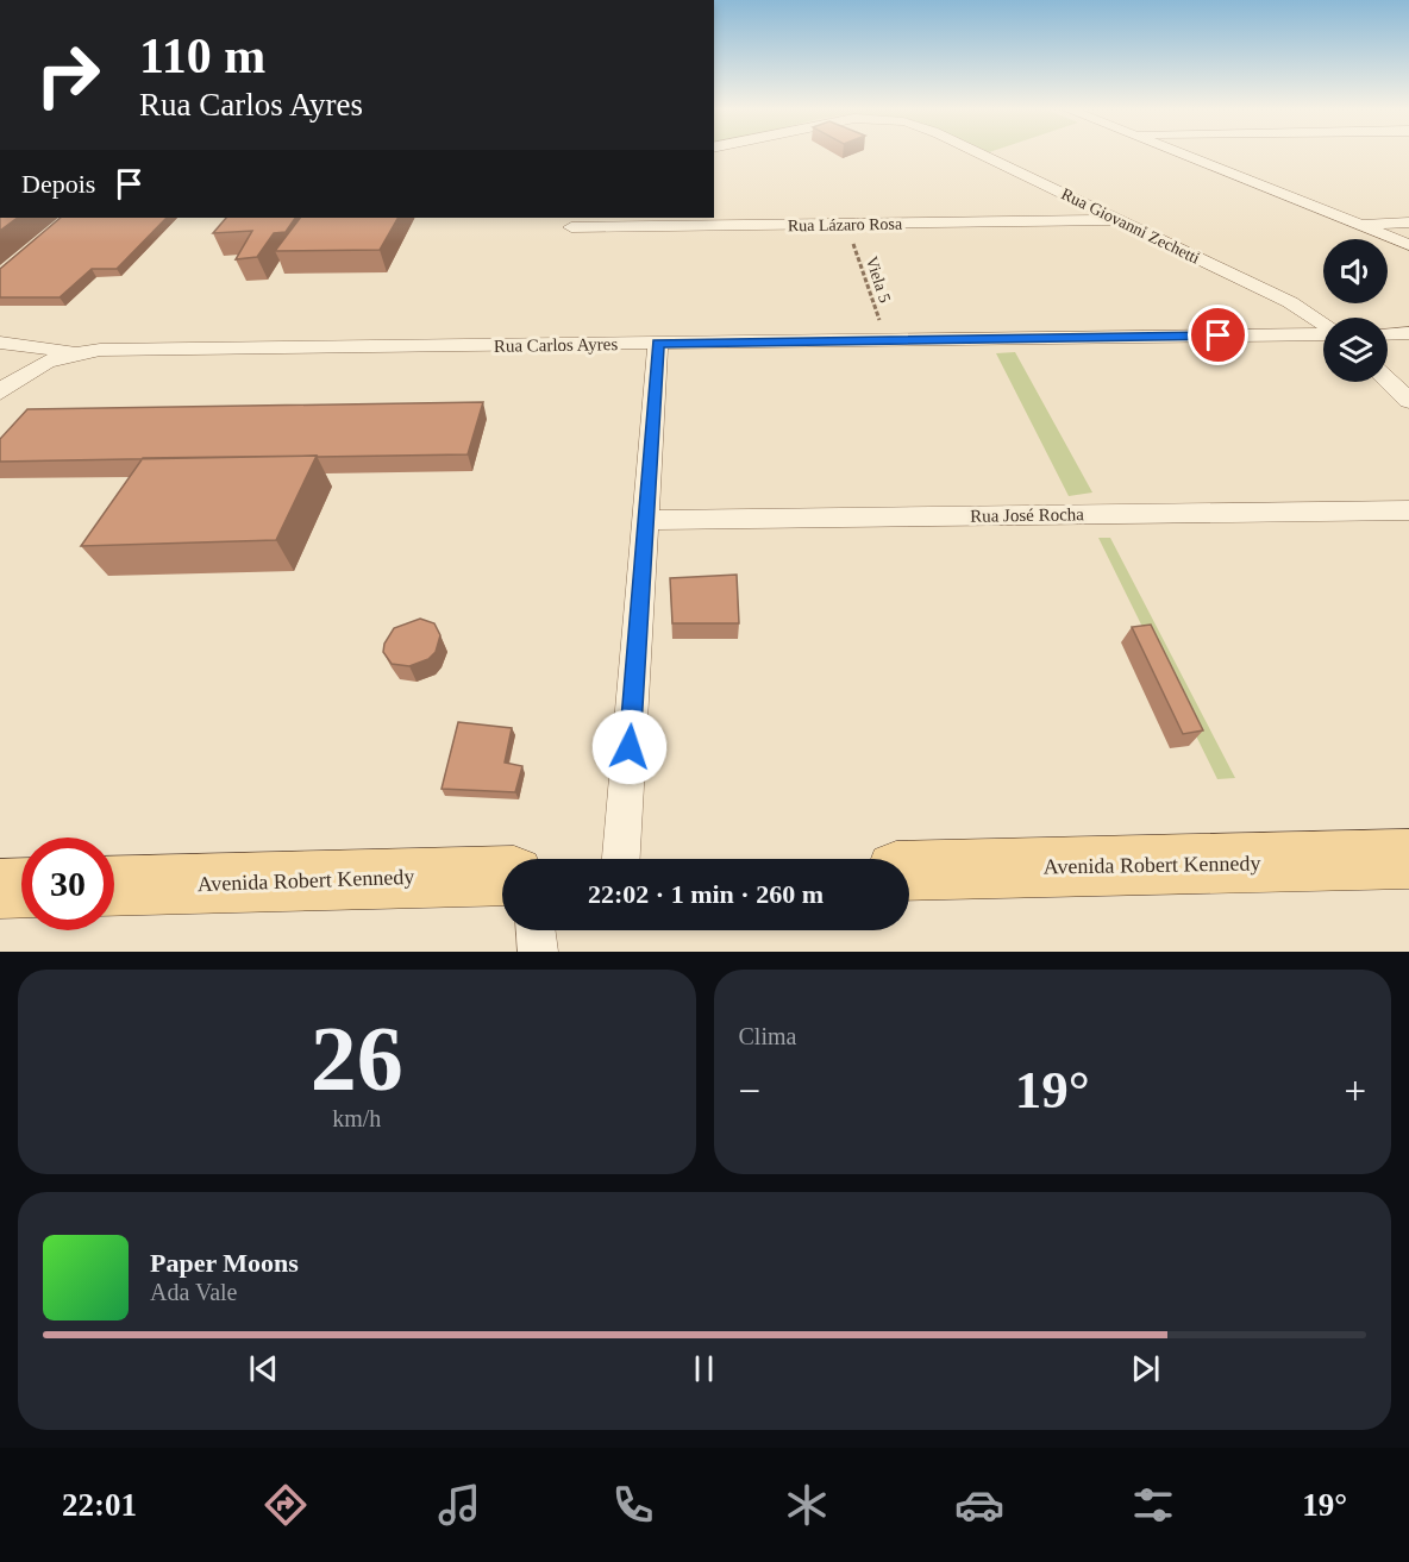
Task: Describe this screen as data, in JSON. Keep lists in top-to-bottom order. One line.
{"streets":{"main road":["Avenida Robert Kennedy"],"street":["Rua Lázaro Rosa","Rua Giovanni Zechetti","Rua Carlos Ayres","Rua José Rocha"],"path":["Viela 5"]},"crossings":[["Rua Lázaro Rosa","Rua Giovanni Zechetti"],["Rua Lázaro Rosa","Viela 5"],["Viela 5","Rua Carlos Ayres"]],"page":{"turn":["110 m","Rua Carlos Ayres"],"then":"Depois","limit":"30","trip":"22:02 · 1 min · 260 m","tile":[["26","km/h"],"Clima"],"heat":["−","19°","+"],"song":["Paper Moons","Ada Vale"],"tabs":["22:01","19°"]}}
